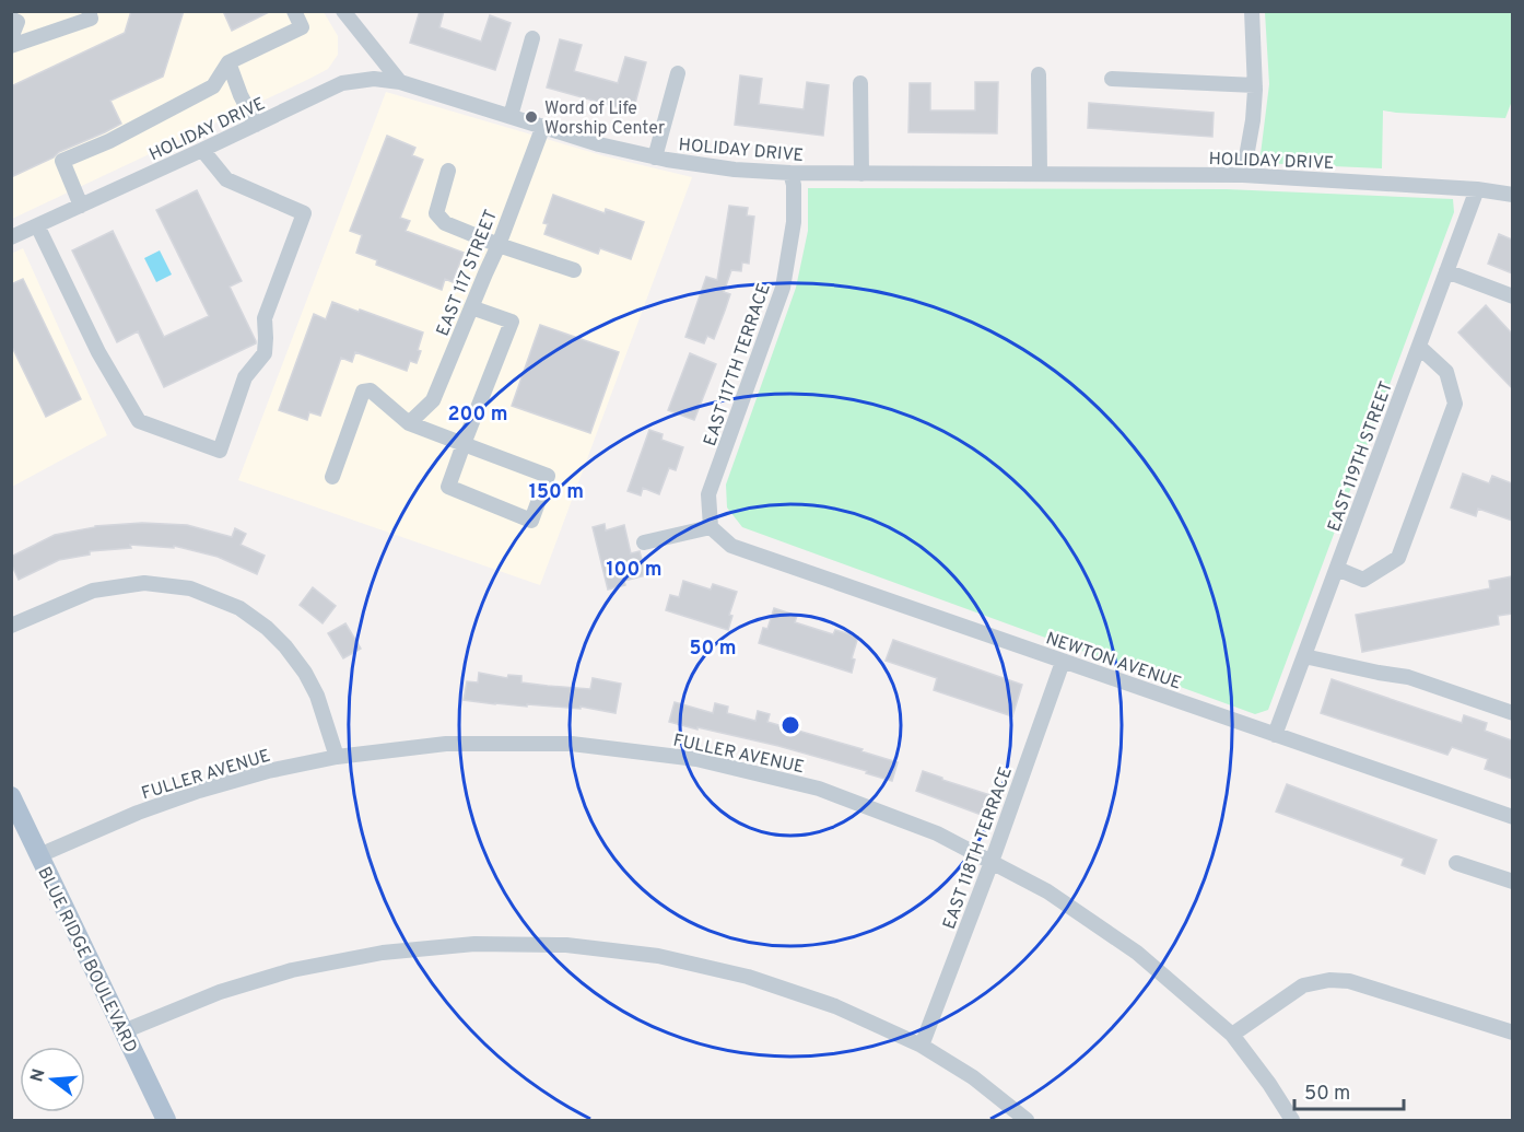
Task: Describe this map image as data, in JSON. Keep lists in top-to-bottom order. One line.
{"streets":{"main road":["BLUE RIDGE BOULEVARD"],"street":["HOLIDAY DRIVE","EAST 117 STREET","EAST 117TH TERRACE","EAST 119TH STREET","NEWTON AVENUE","FULLER AVENUE","EAST 118TH TERRACE"]},"crossings":[["HOLIDAY DRIVE","EAST 117 STREET"],["HOLIDAY DRIVE","EAST 117TH TERRACE"],["HOLIDAY DRIVE","EAST 119TH STREET"],["EAST 117TH TERRACE","NEWTON AVENUE"],["EAST 119TH STREET","NEWTON AVENUE"],["NEWTON AVENUE","EAST 118TH TERRACE"],["FULLER AVENUE","EAST 118TH TERRACE"],["FULLER AVENUE","BLUE RIDGE BOULEVARD"]],"places":["Word of Life Worship Center"],"scale_bar":"50 m","north":"left","rings":["200 m","150 m","100 m","50 m"]}
